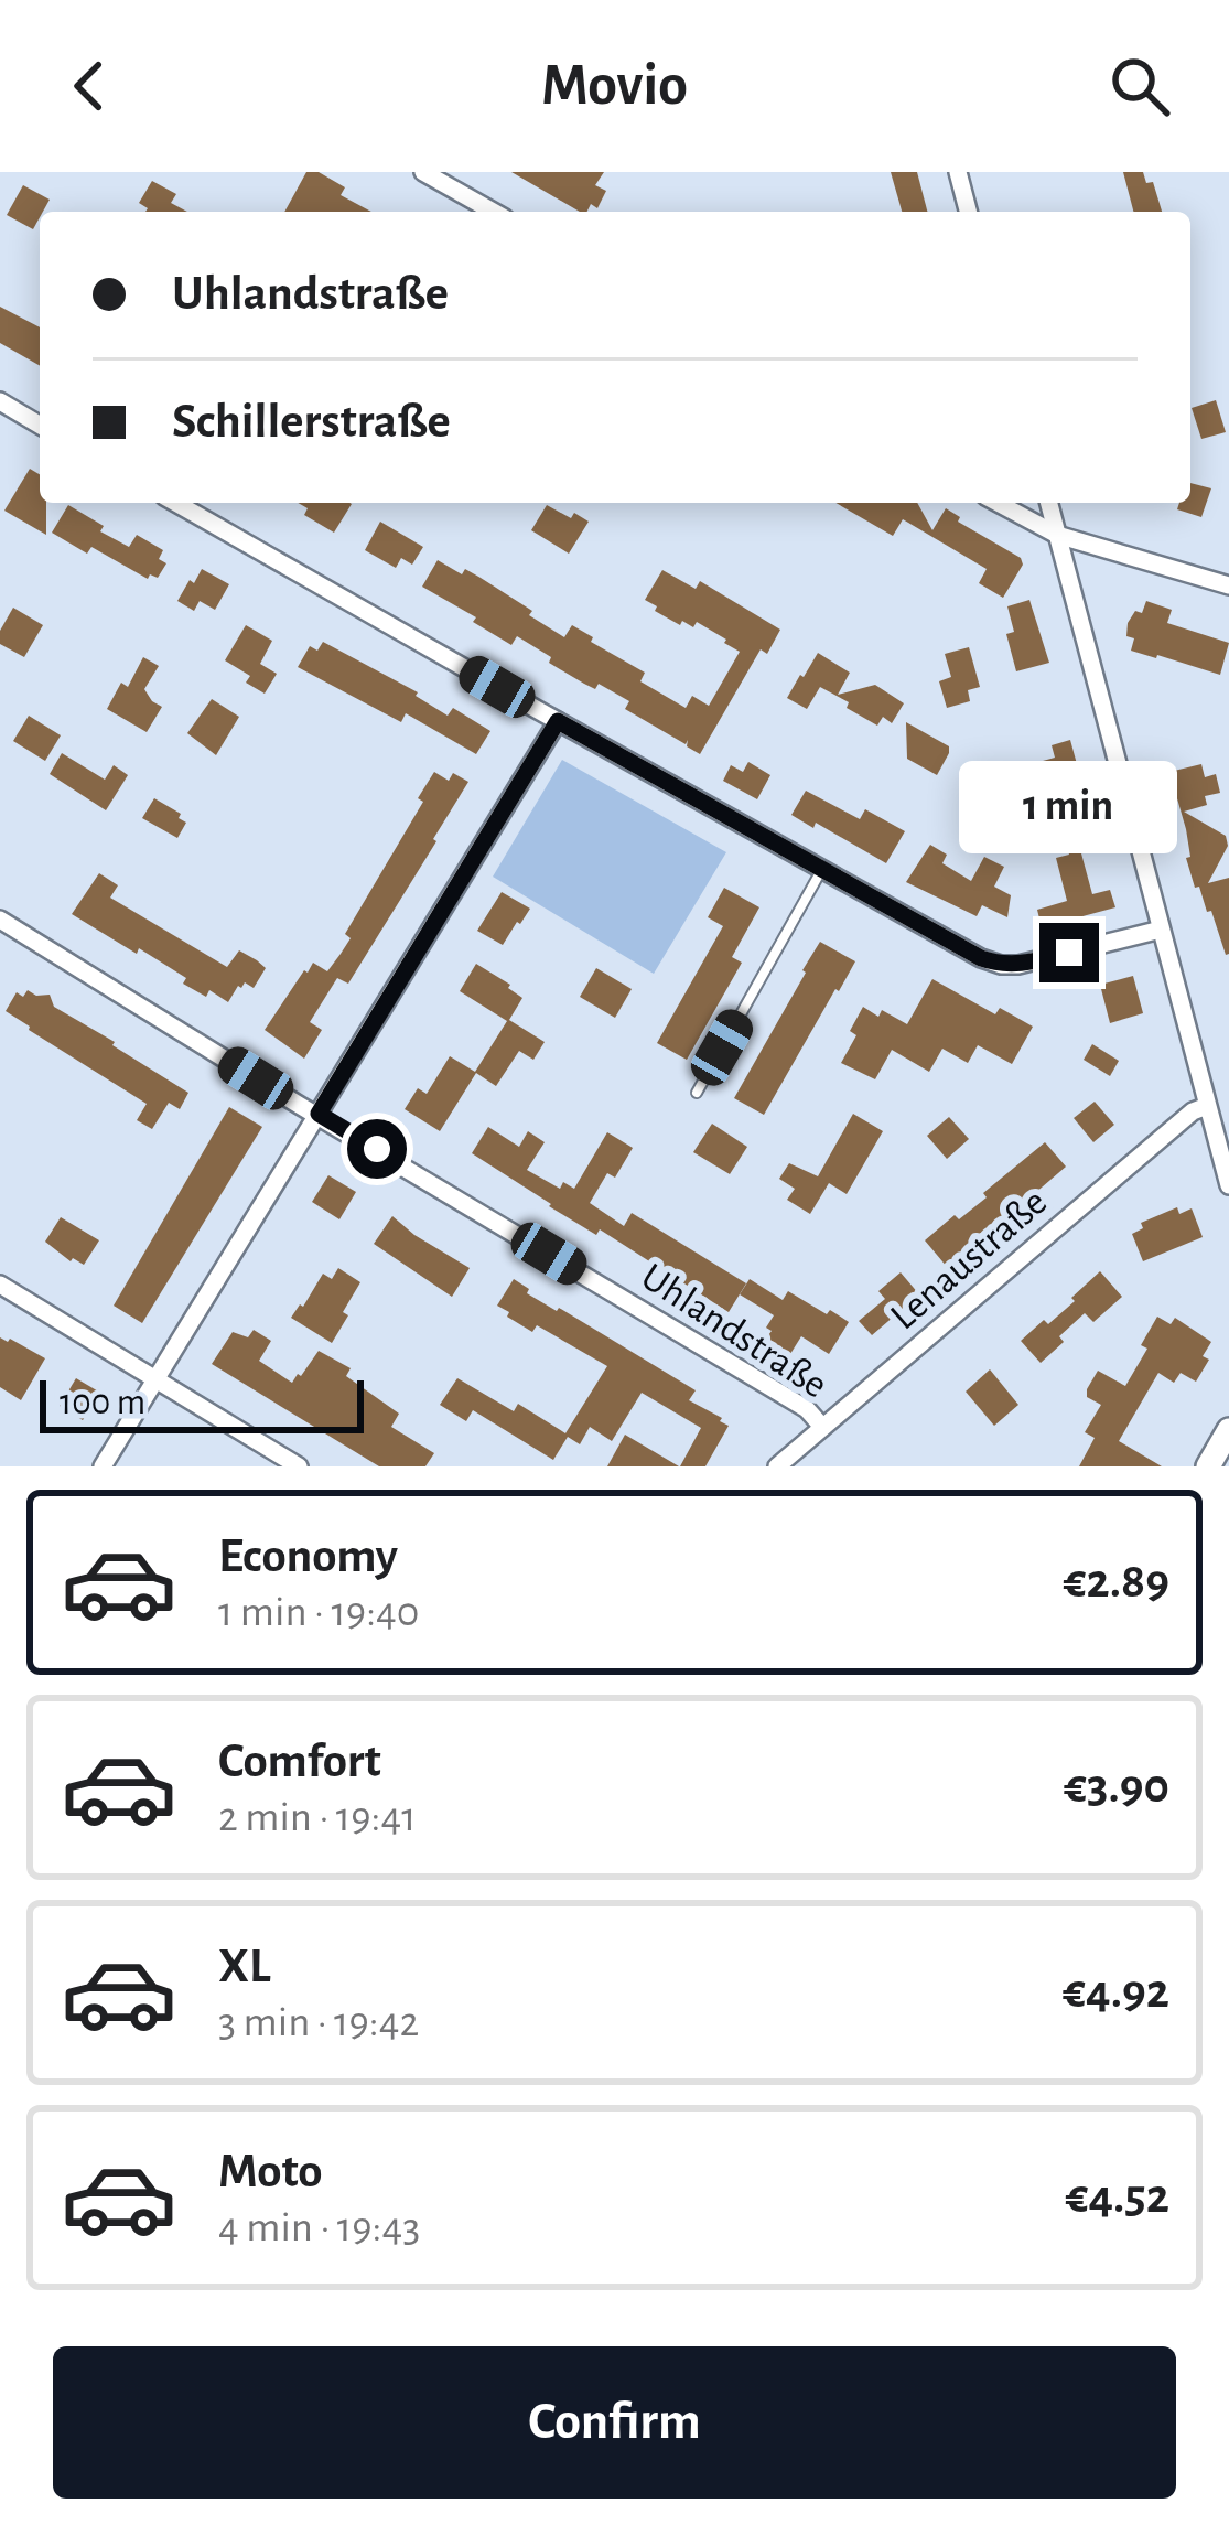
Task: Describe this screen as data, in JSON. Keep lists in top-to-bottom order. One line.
{"streets":{"street":["Lenaustraße","Uhlandstraße"]},"crossings":[["Lenaustraße","Uhlandstraße"]],"scale_bar":"100 m","page":{"header":"Movio","banner":["Uhlandstraße","Schillerstraße"],"bubble":"1 min","scale":"100 m","list":[{"name":"Economy","note":"1 min · 19:40","value":"€2.89"},{"name":"Comfort","note":"2 min · 19:41","value":"€3.90"},{"name":"XL","note":"3 min · 19:42","value":"€4.92"},{"name":"Moto","note":"4 min · 19:43","value":"€4.52"}],"buttons":"Confirm"}}
